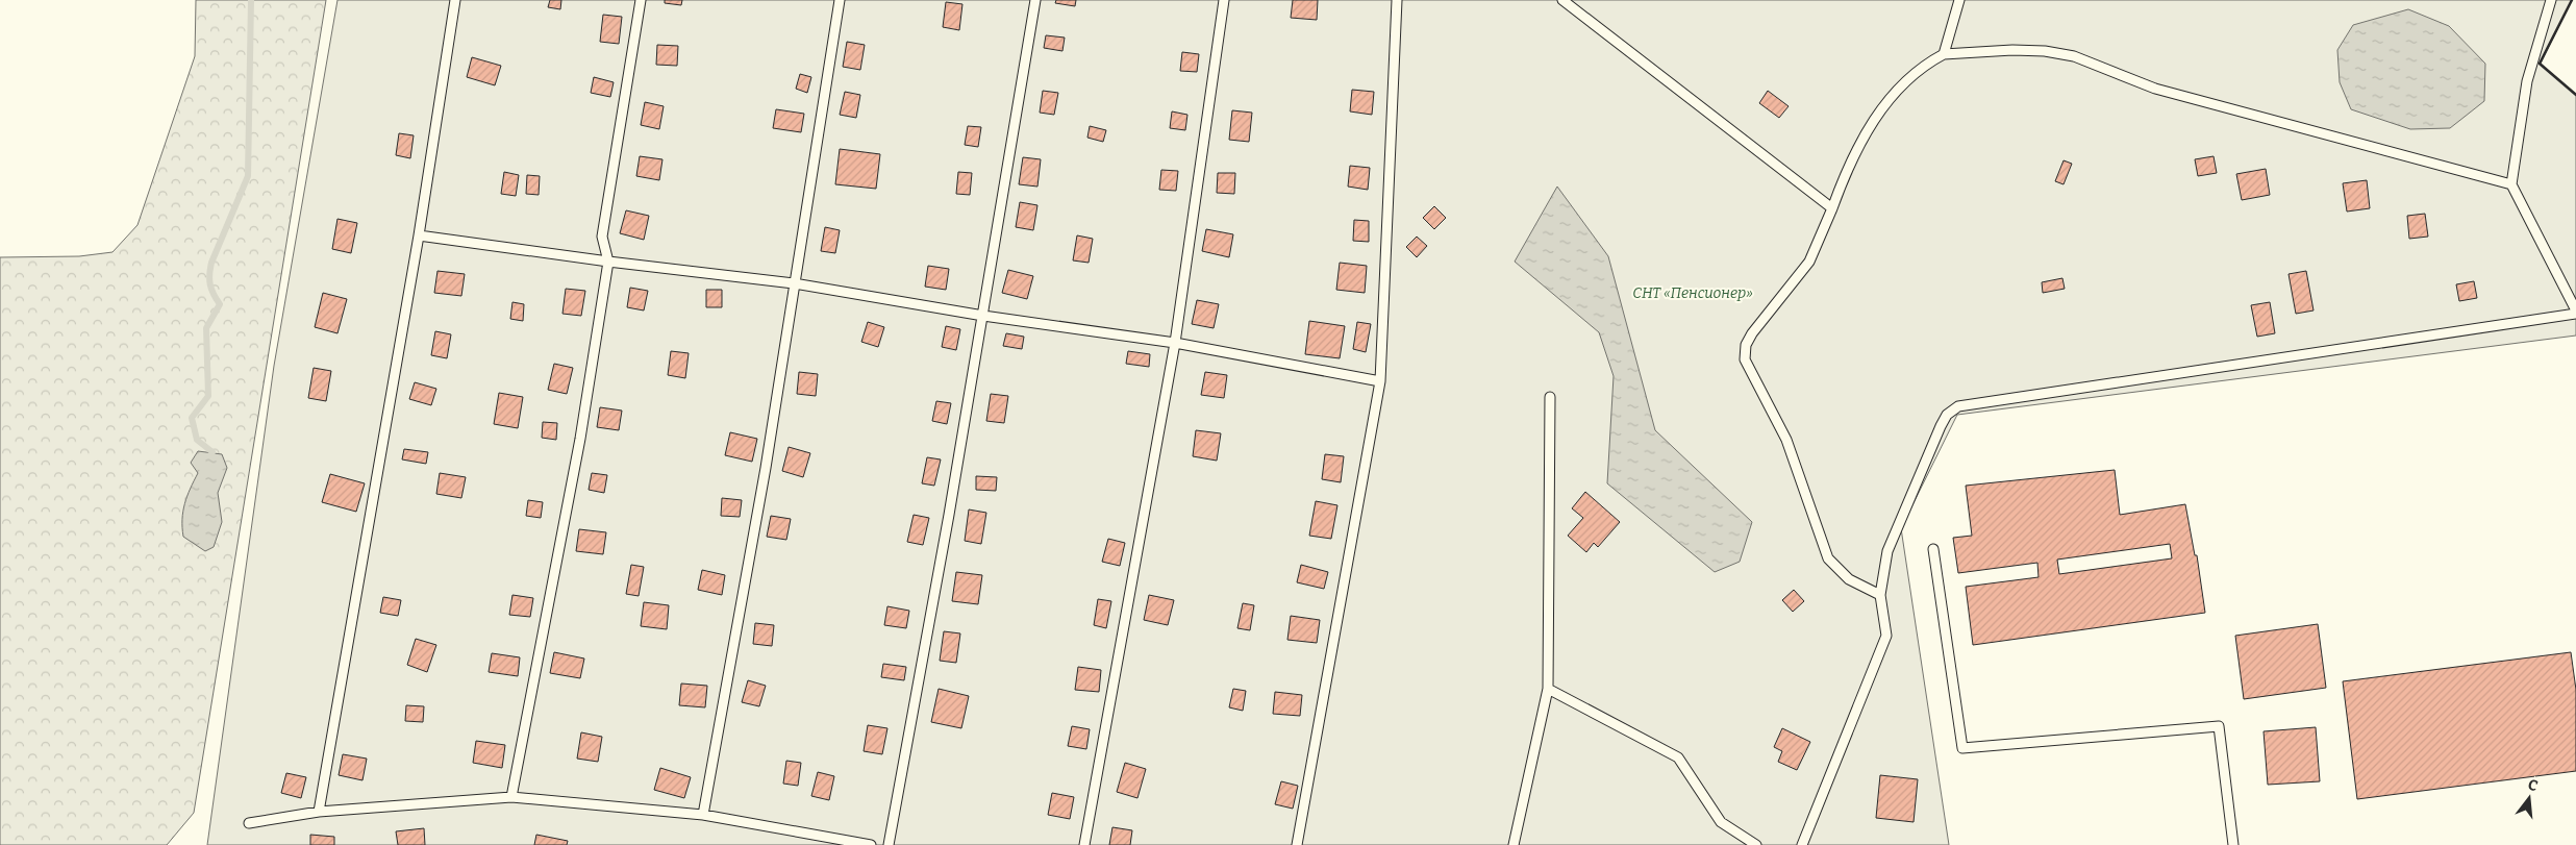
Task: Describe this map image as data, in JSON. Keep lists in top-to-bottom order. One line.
{"parks":["СНТ «Пенсионер»"],"north":"top"}
